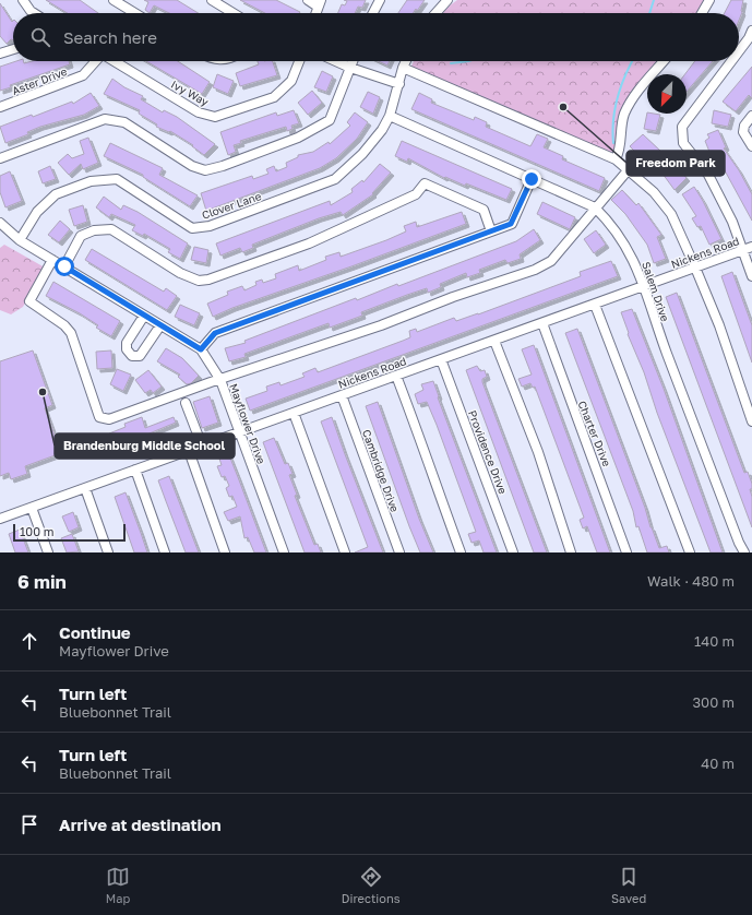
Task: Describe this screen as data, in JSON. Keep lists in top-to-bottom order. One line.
{"streets":{"street":["Aster Drive","Ivy Way","Clover Lane","Nickens Road","Salem Drive","Mayflower Drive","Charter Drive","Providence Drive","Cambridge Drive"]},"crossings":[["Clover Lane","Salem Drive"],["Clover Lane","Mayflower Drive"],["Nickens Road","Salem Drive"],["Nickens Road","Mayflower Drive"],["Nickens Road","Charter Drive"],["Nickens Road","Providence Drive"],["Nickens Road","Cambridge Drive"]],"places":["Freedom Park","Brandenburg Middle School"],"scale_bar":"100 m","north":"bottom left","page":{"search":"Search here","scale":"100 m","heading":["6 min","Walk · 480 m"],"list":[["Continue","Mayflower Drive","140 m"],["Turn left","Bluebonnet Trail","300 m"],["Turn left","Bluebonnet Trail","40 m"],"Arrive at destination"],"nav":["Map","Directions","Saved"]}}
